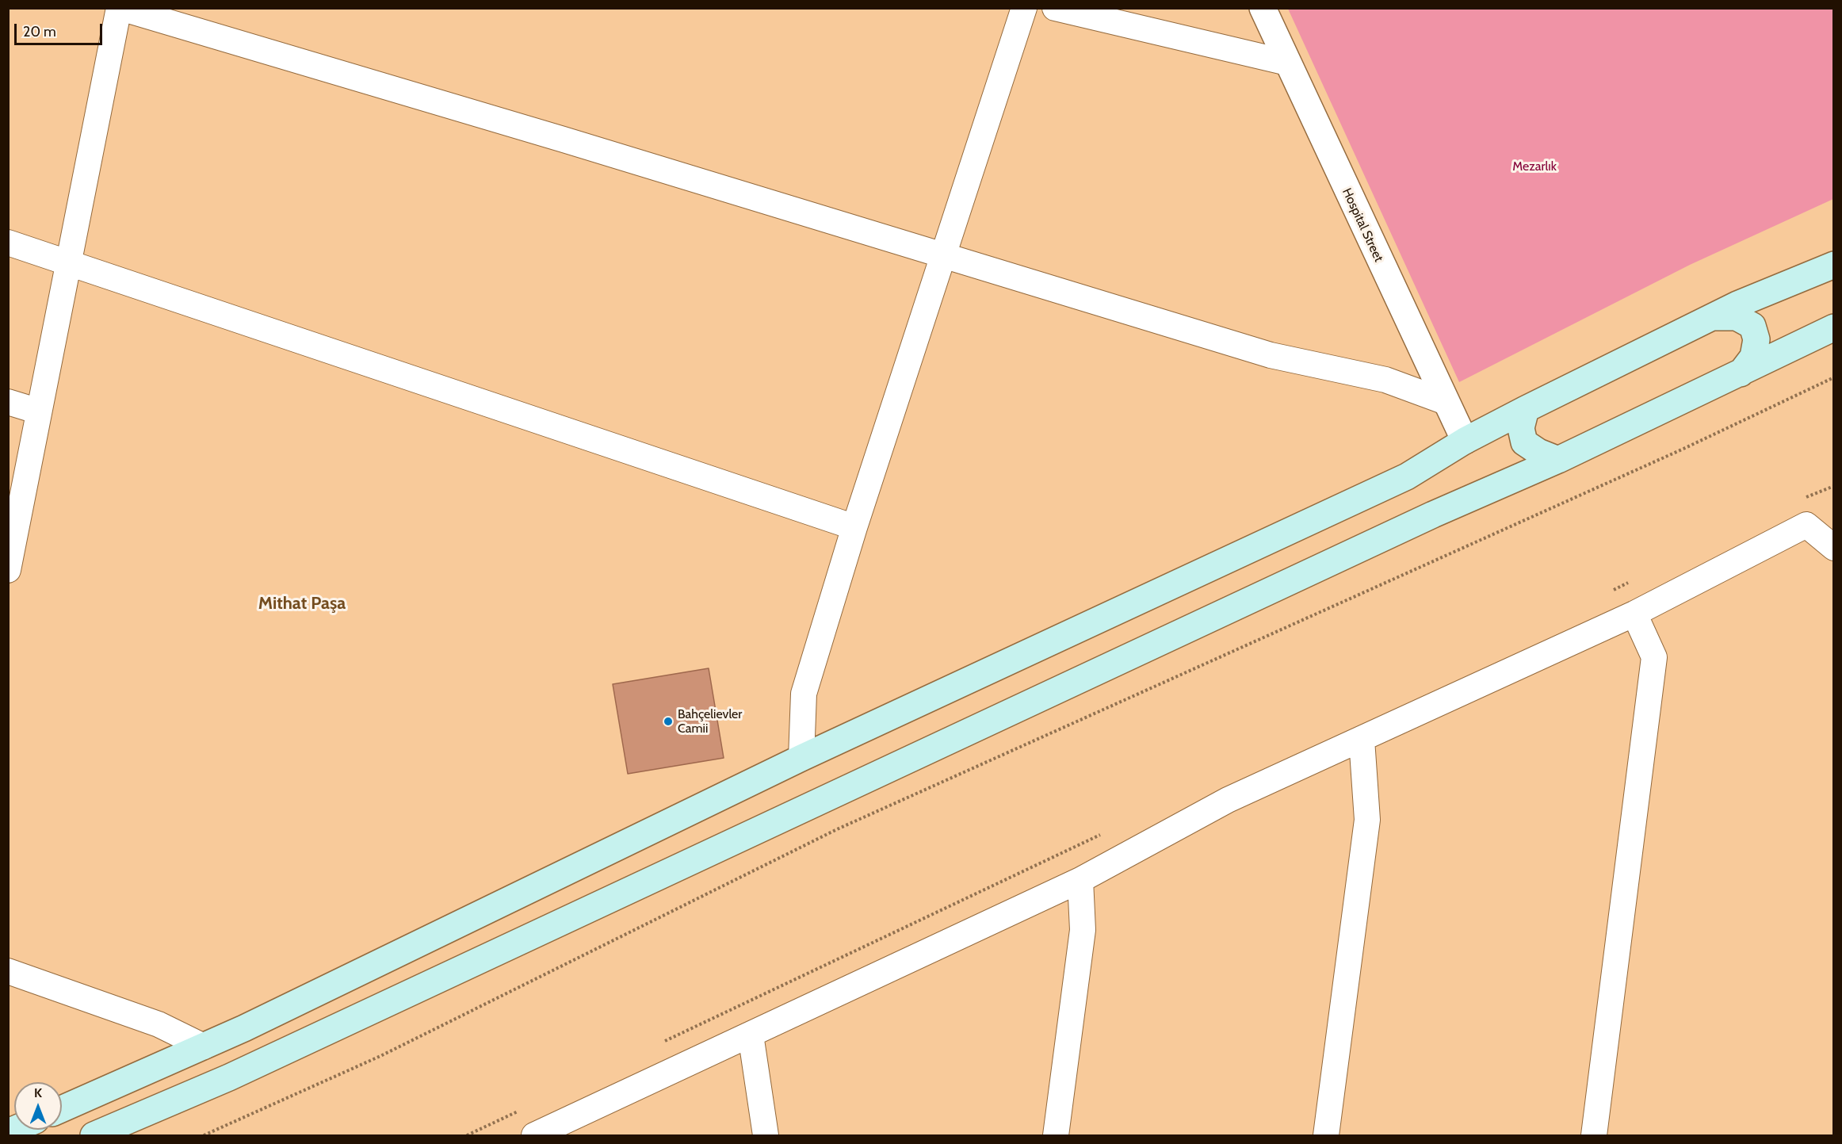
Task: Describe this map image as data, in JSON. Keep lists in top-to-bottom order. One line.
{"streets":{"street":["Hospital Street"]},"districts":["Mithat Paşa"],"parks":["Mezarlık"],"places":["Bahçelievler Camii"],"scale_bar":"20 m","north":"top"}
